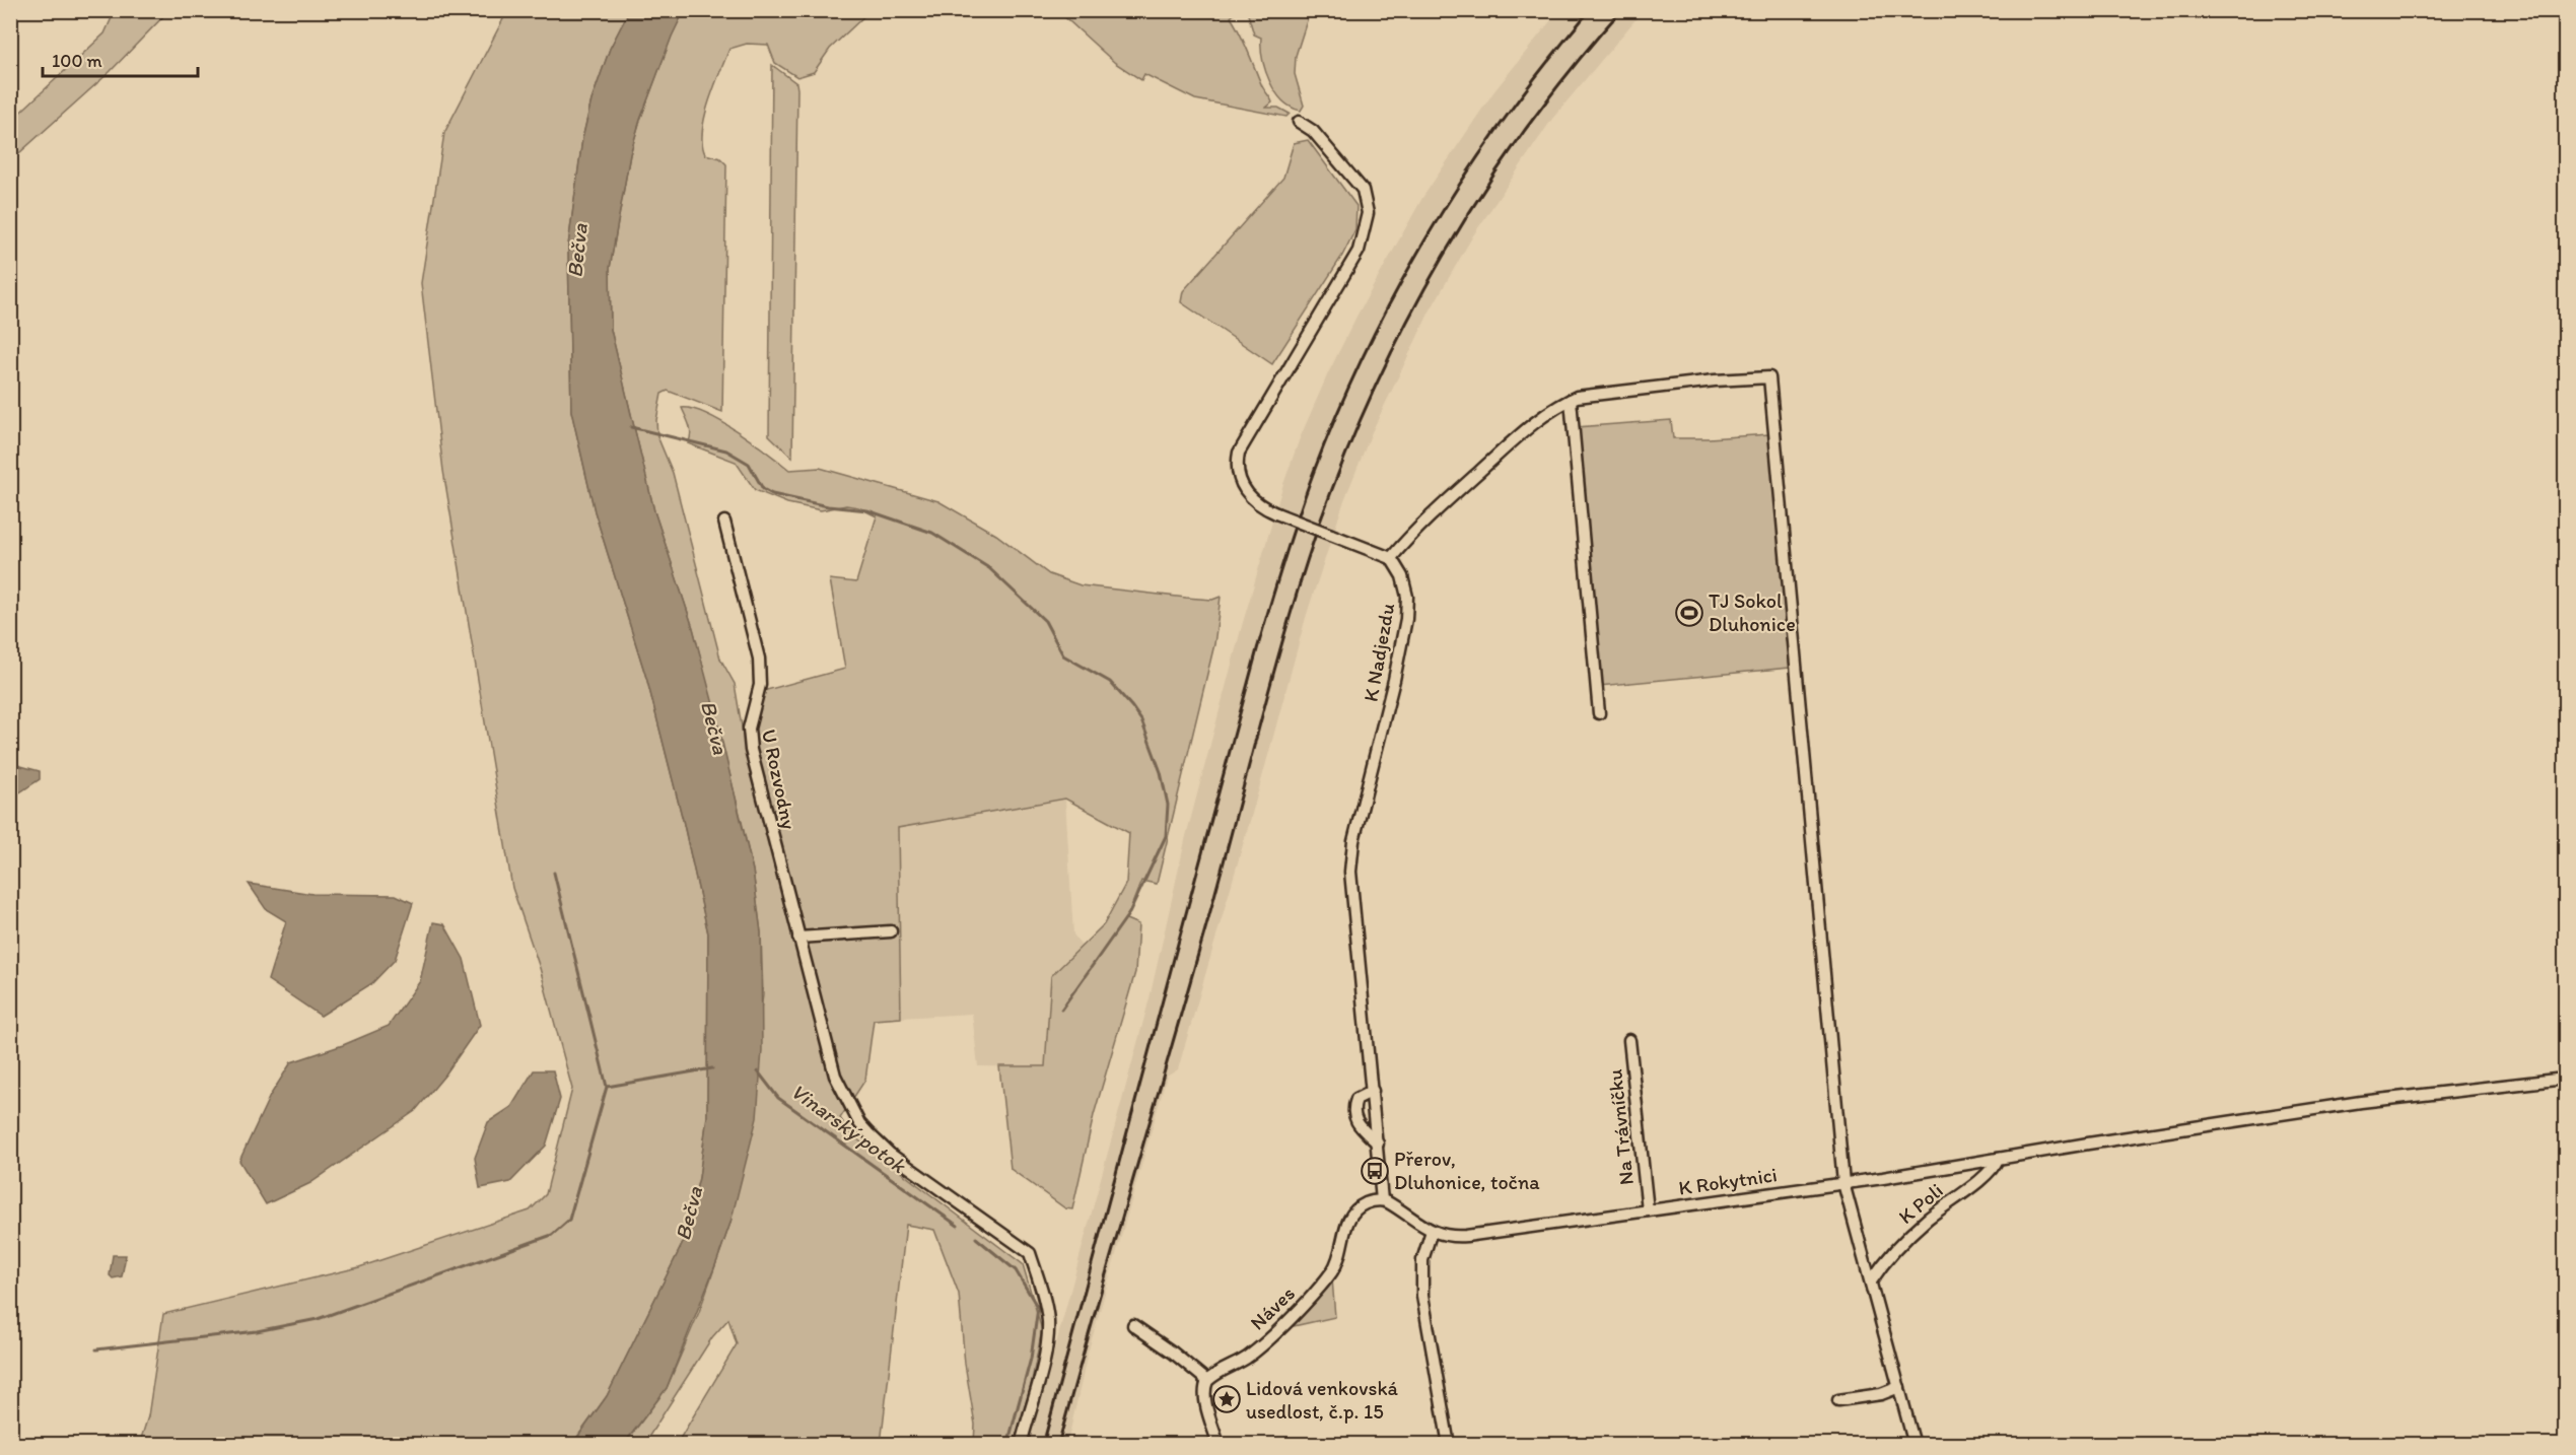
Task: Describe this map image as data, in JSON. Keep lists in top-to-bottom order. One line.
{"streets":{"street":["K Nadjezdu","U Rozvodny","Na Trávníčku","K Rokytnici","K Poli","Náves"]},"crossings":[["K Nadjezdu","K Rokytnici"],["K Nadjezdu","Náves"],["Na Trávníčku","K Rokytnici"],["K Rokytnici","K Poli"],["K Rokytnici","Náves"]],"water":["Bečva","Vinarský potok"],"places":{"sports":["TJ Sokol Dluhonice"],"bus stop":["Přerov, Dluhonice, točna"],"place":["Lidová venkovská usedlost, č.p. 15"]},"scale_bar":"100 m"}
